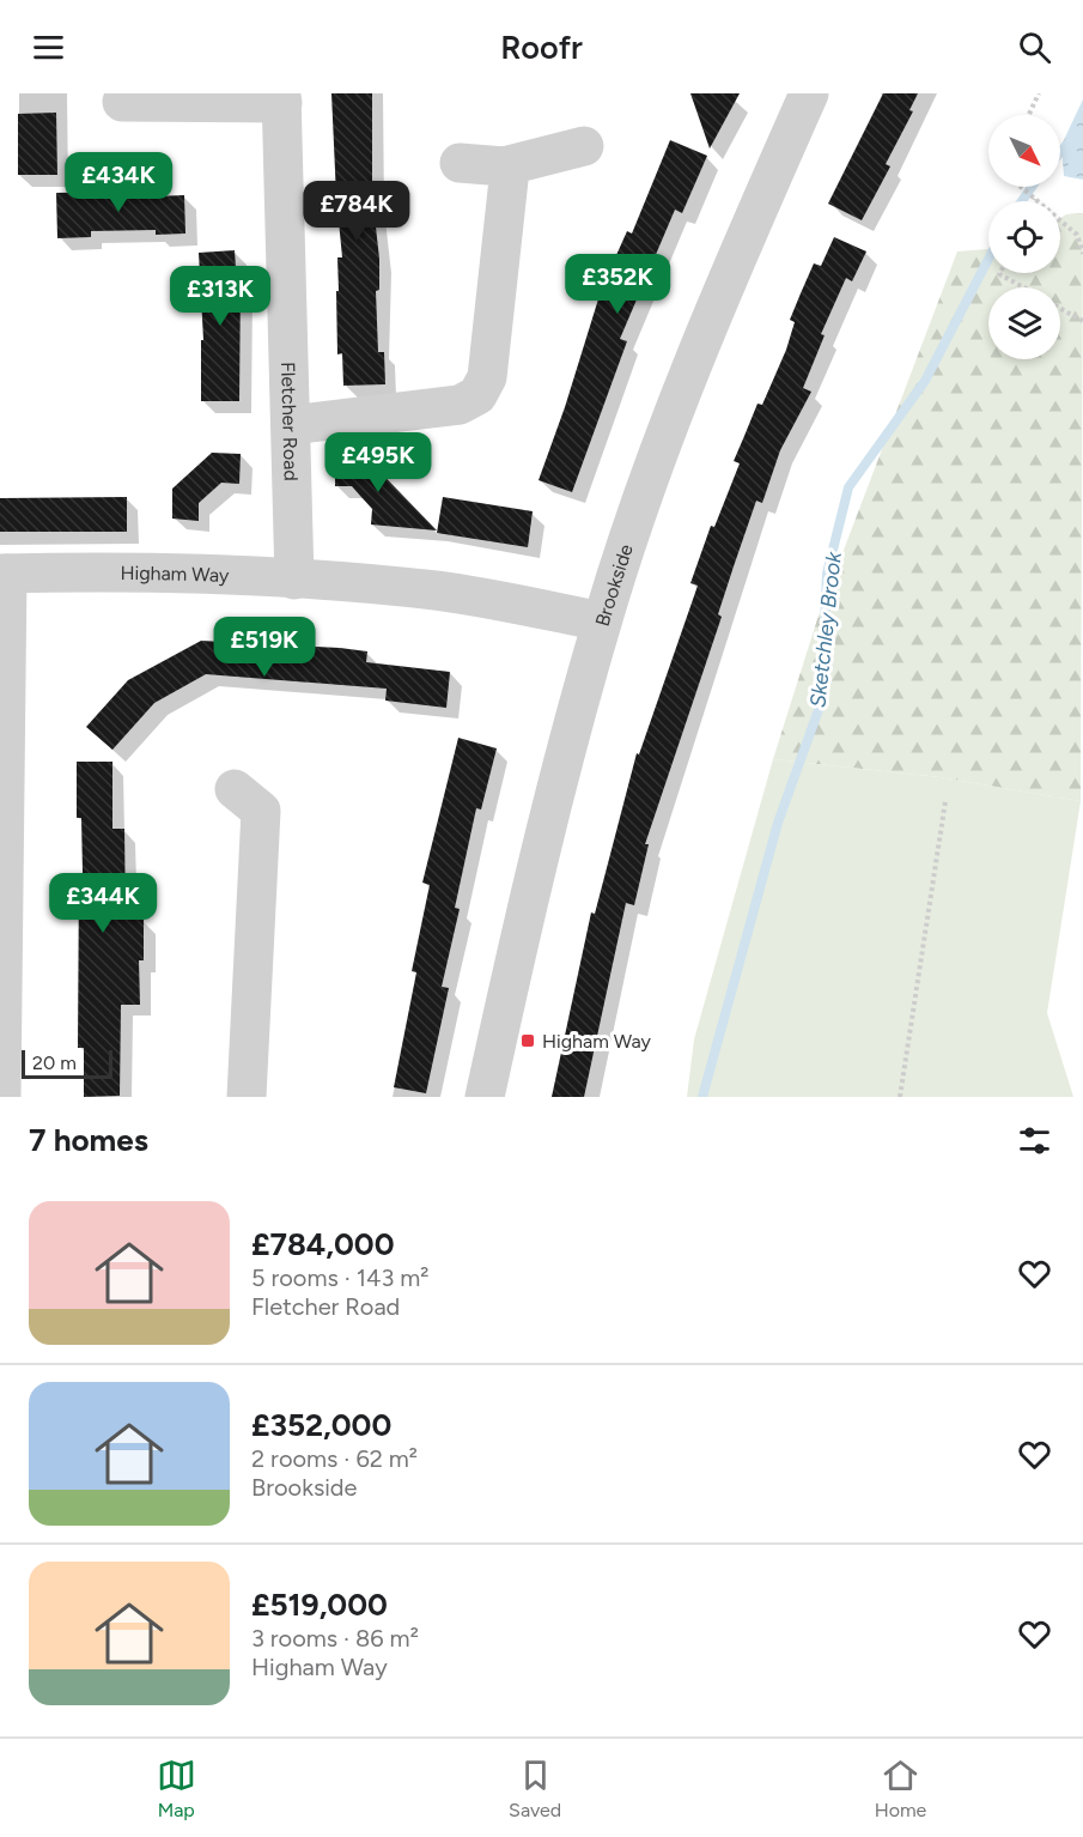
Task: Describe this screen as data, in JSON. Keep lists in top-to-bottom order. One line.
{"streets":{"street":["Fletcher Road","Higham Way","Brookside"]},"crossings":[["Fletcher Road","Higham Way"],["Higham Way","Brookside"]],"water":["Sketchley Brook"],"places":{"transit":["Higham Way"]},"scale_bar":"20 m","north":"bottom right","page":{"header":"Roofr","price":["£434K","£784K","£352K","£313K","£495K","£519K","£344K"],"scale":"20 m","heading":"7 homes","list":[{"name":"£784,000","note":"5 rooms · 143 m² · Fletcher Road"},{"name":"£352,000","note":"2 rooms · 62 m² · Brookside"},{"name":"£519,000","note":"3 rooms · 86 m² · Higham Way"}],"tabs":["Map","Saved","Home"]}}
